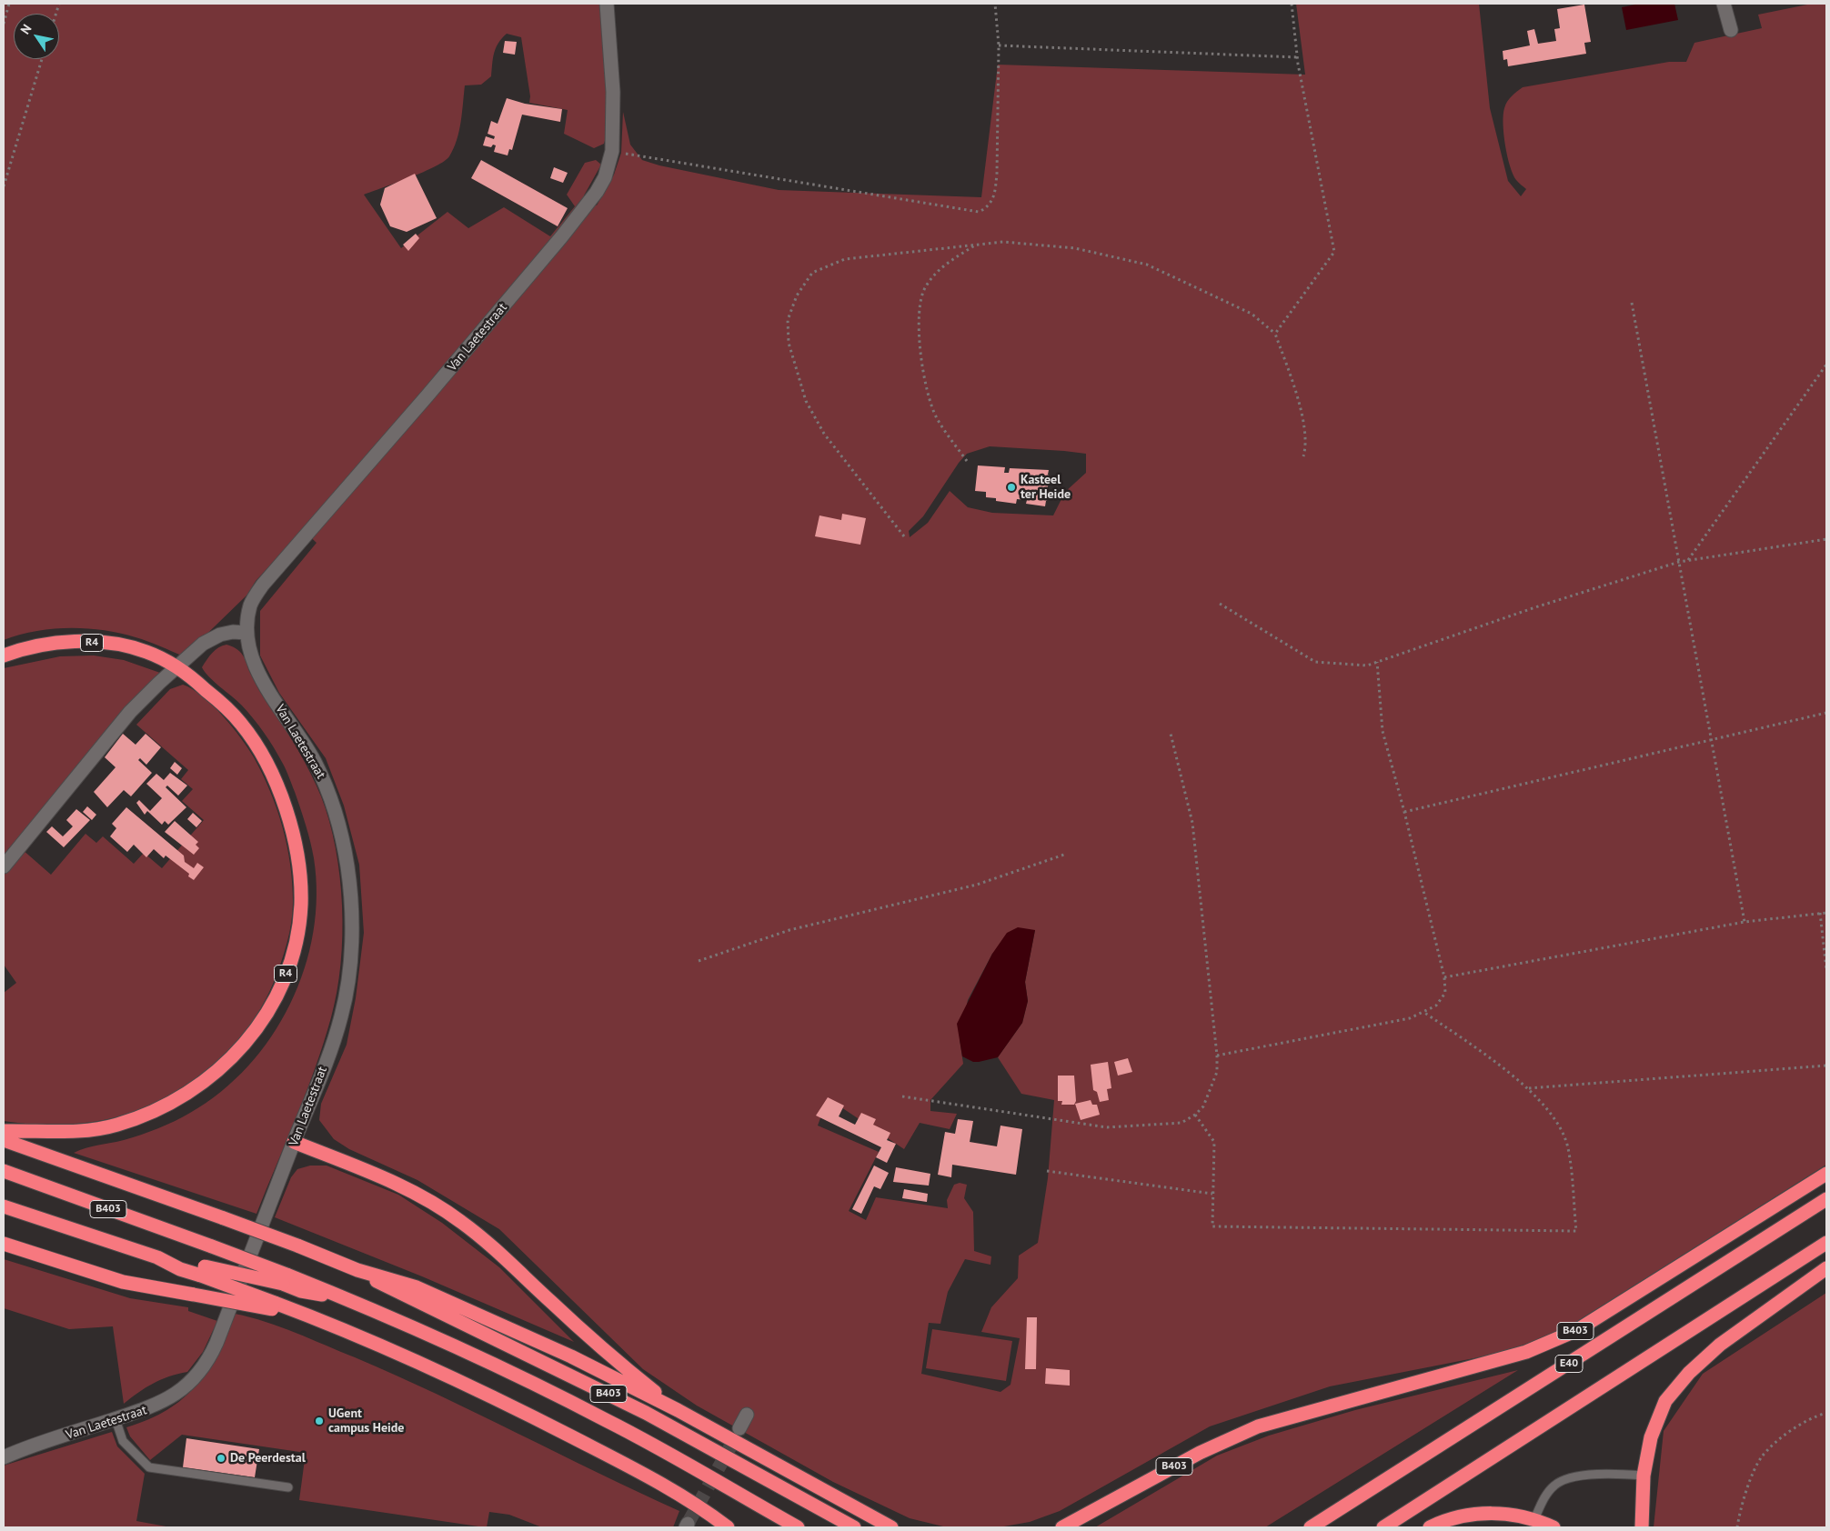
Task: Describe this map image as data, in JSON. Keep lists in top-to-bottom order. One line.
{"streets":{"highway":["R4","B403","E40"],"street":["Van Laetestraat"]},"crossings":[["Van Laetestraat","B403"]],"places":["Kasteel ter Heide","UGent campus Heide","De Peerdestal"],"north":"top left"}
